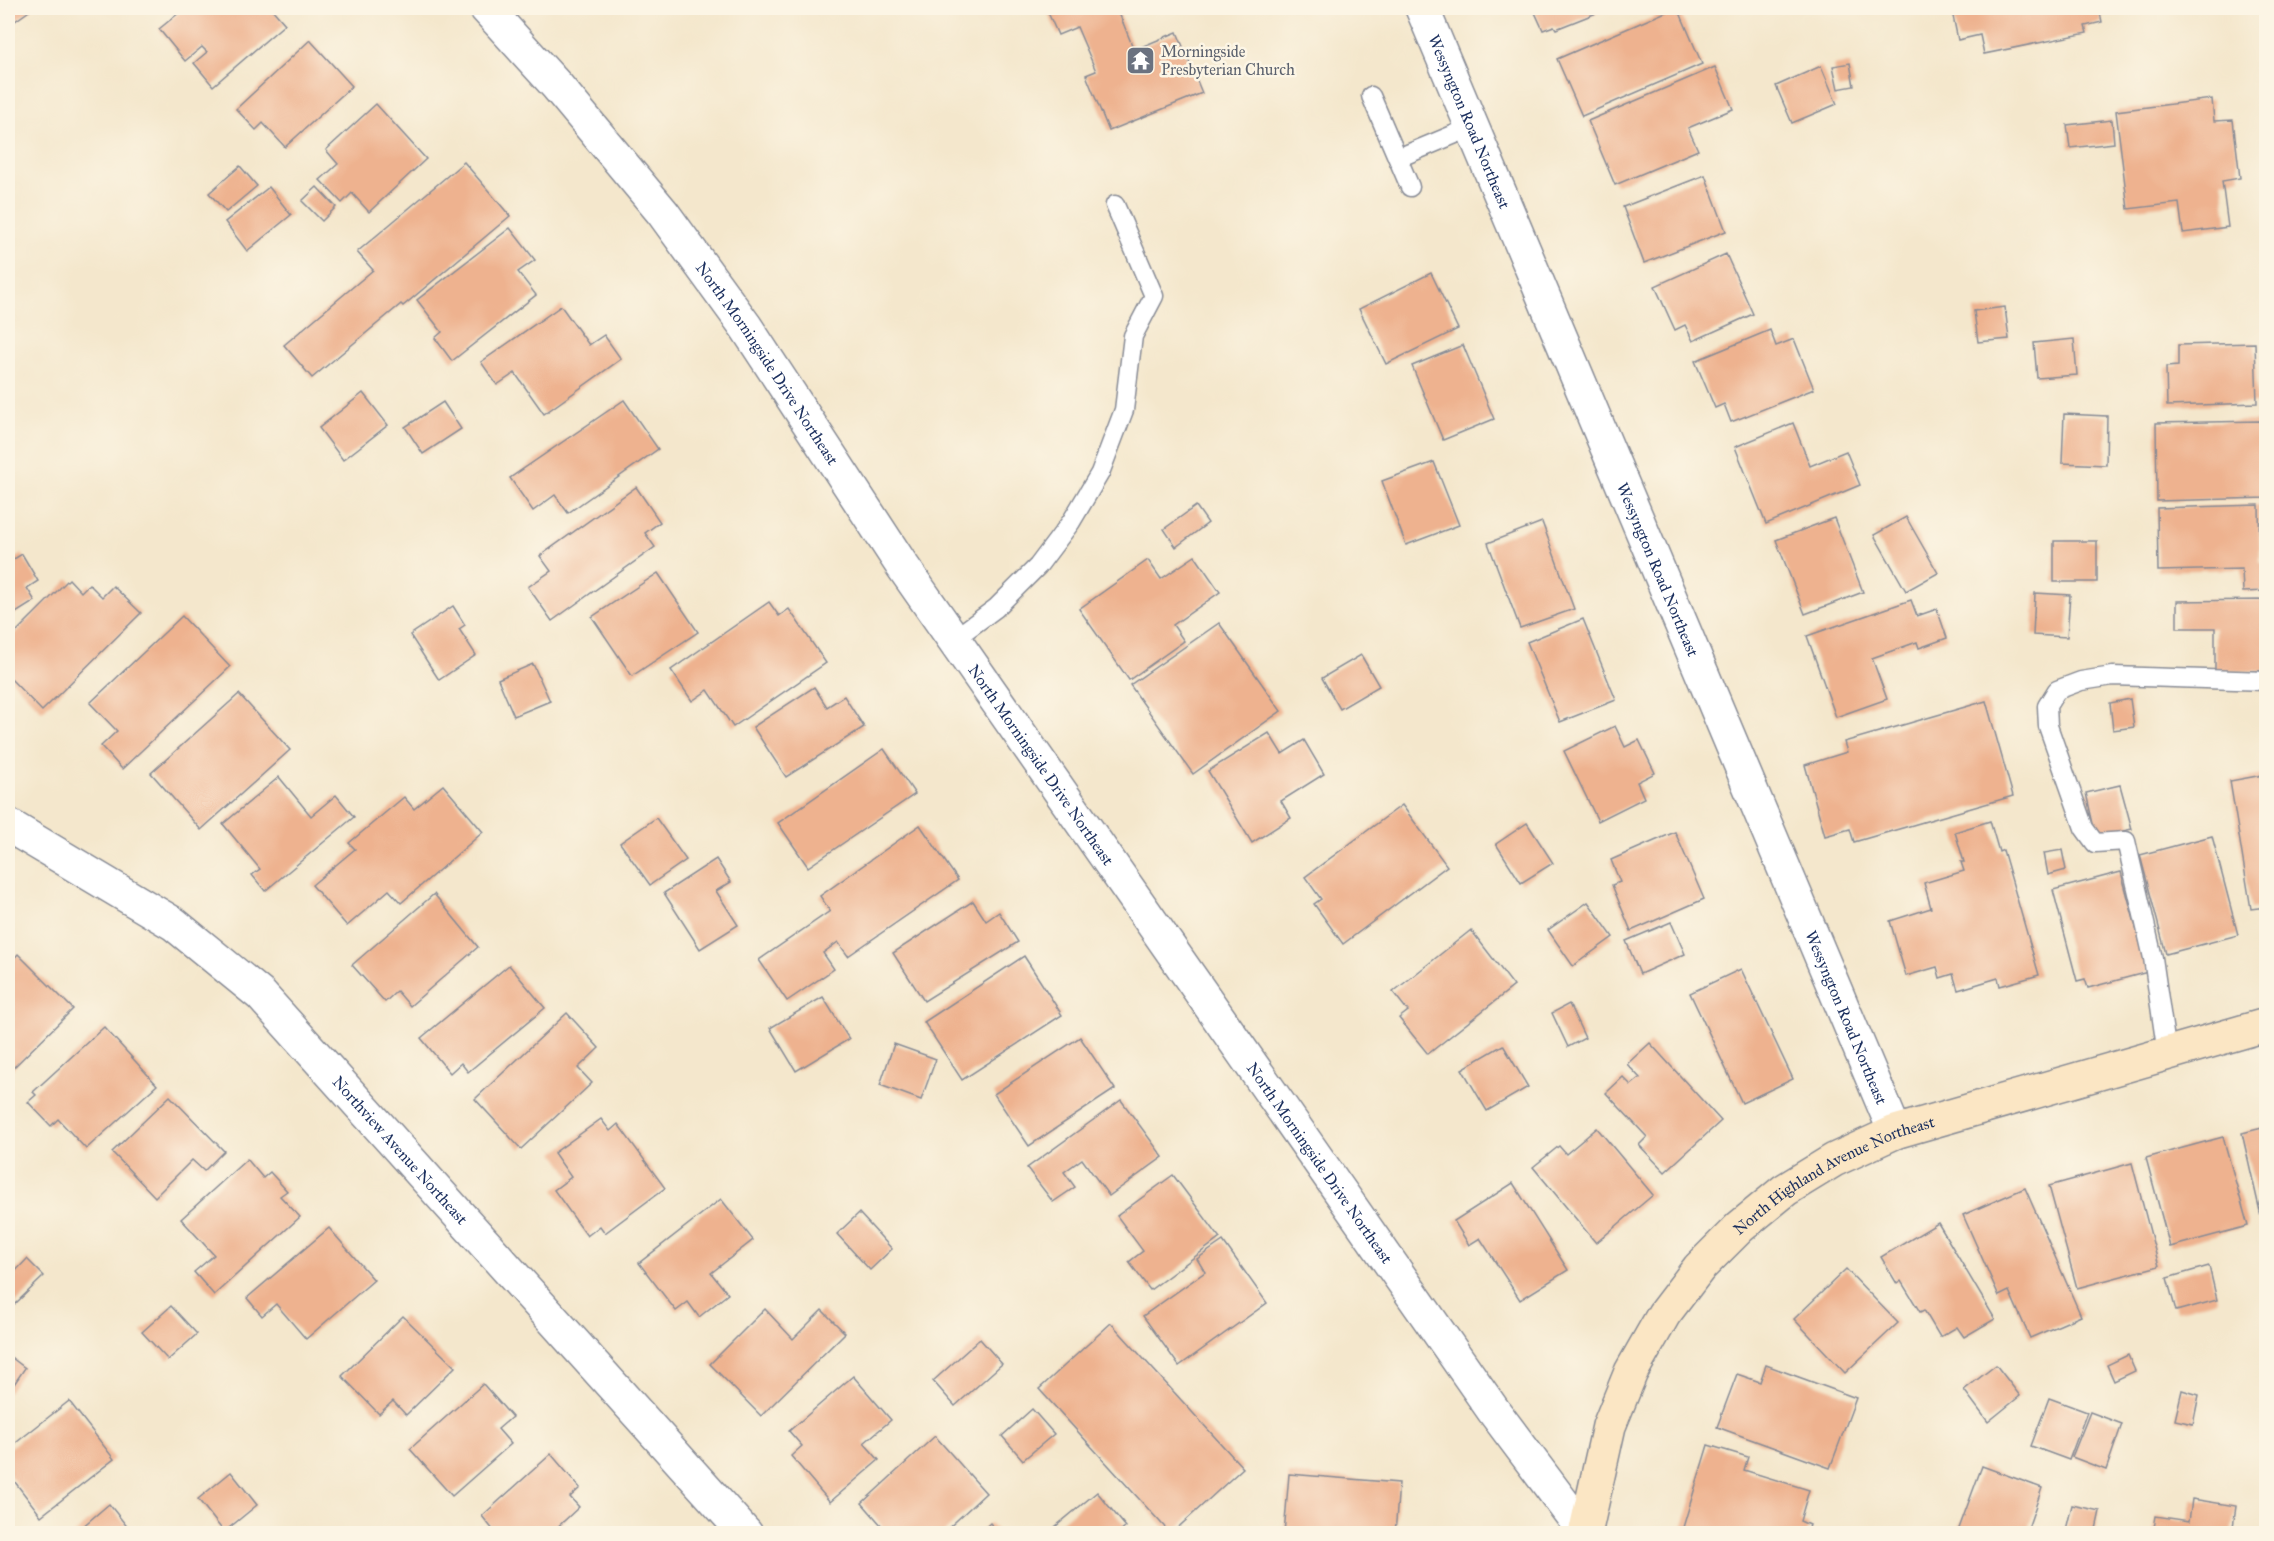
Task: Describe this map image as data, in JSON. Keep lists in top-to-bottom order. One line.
{"streets":{"street":["Wessyngton Road Northeast","North Morningside Drive Northeast","Northview Avenue Northeast","North Highland Avenue Northeast"]},"crossings":[["Wessyngton Road Northeast","North Highland Avenue Northeast"],["North Morningside Drive Northeast","North Highland Avenue Northeast"]],"places":{"temple":["Morningside Presbyterian Church"]}}
